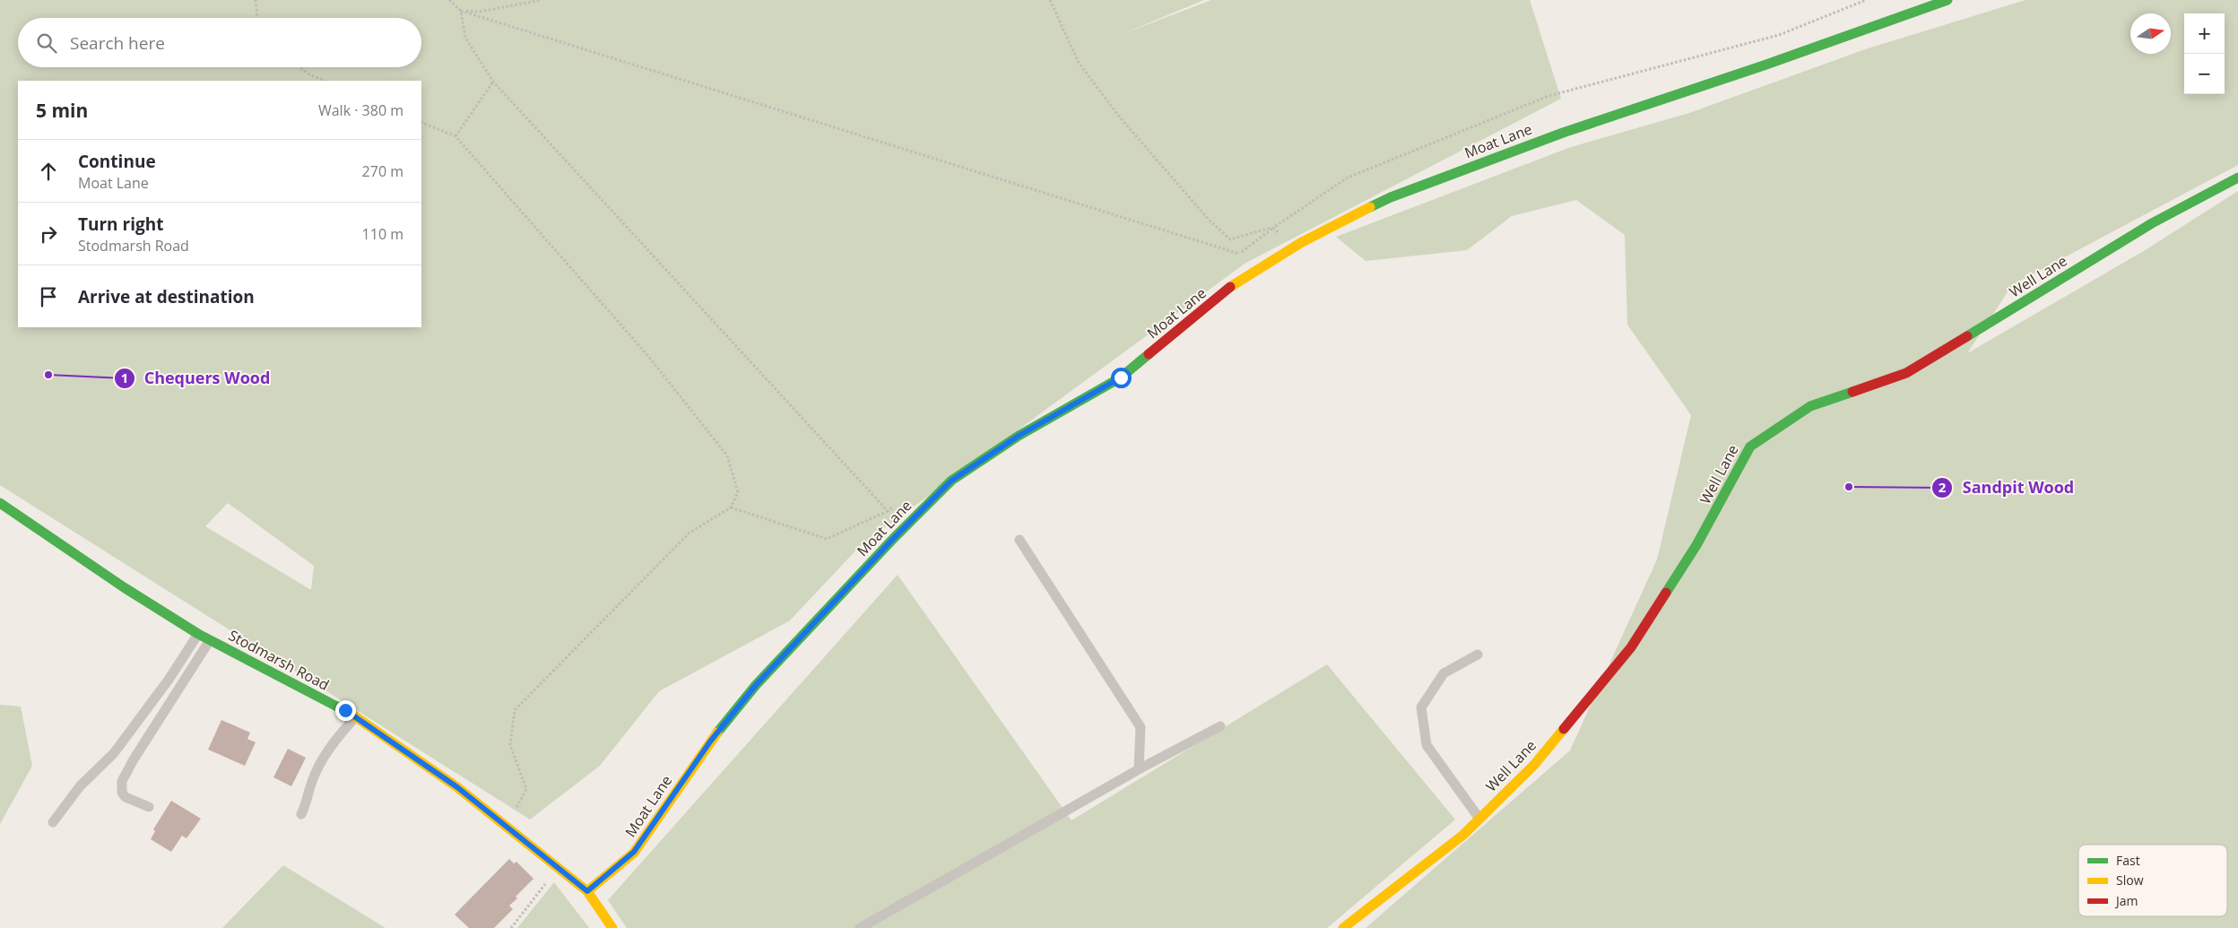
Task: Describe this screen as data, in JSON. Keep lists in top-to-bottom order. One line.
{"streets":{"street":["Moat Lane","Well Lane","Stodmarsh Road"]},"crossings":[["Moat Lane","Stodmarsh Road"]],"places":["Chequers Wood","Sandpit Wood"],"legend":["Fast","Slow","Jam"],"north":"right","page":{"map_buttons":["+","−"],"search":"Search here","heading":["5 min","Walk · 380 m"],"list":[["Continue","Moat Lane","270 m"],["Turn right","Stodmarsh Road","110 m"],"Arrive at destination"]}}
